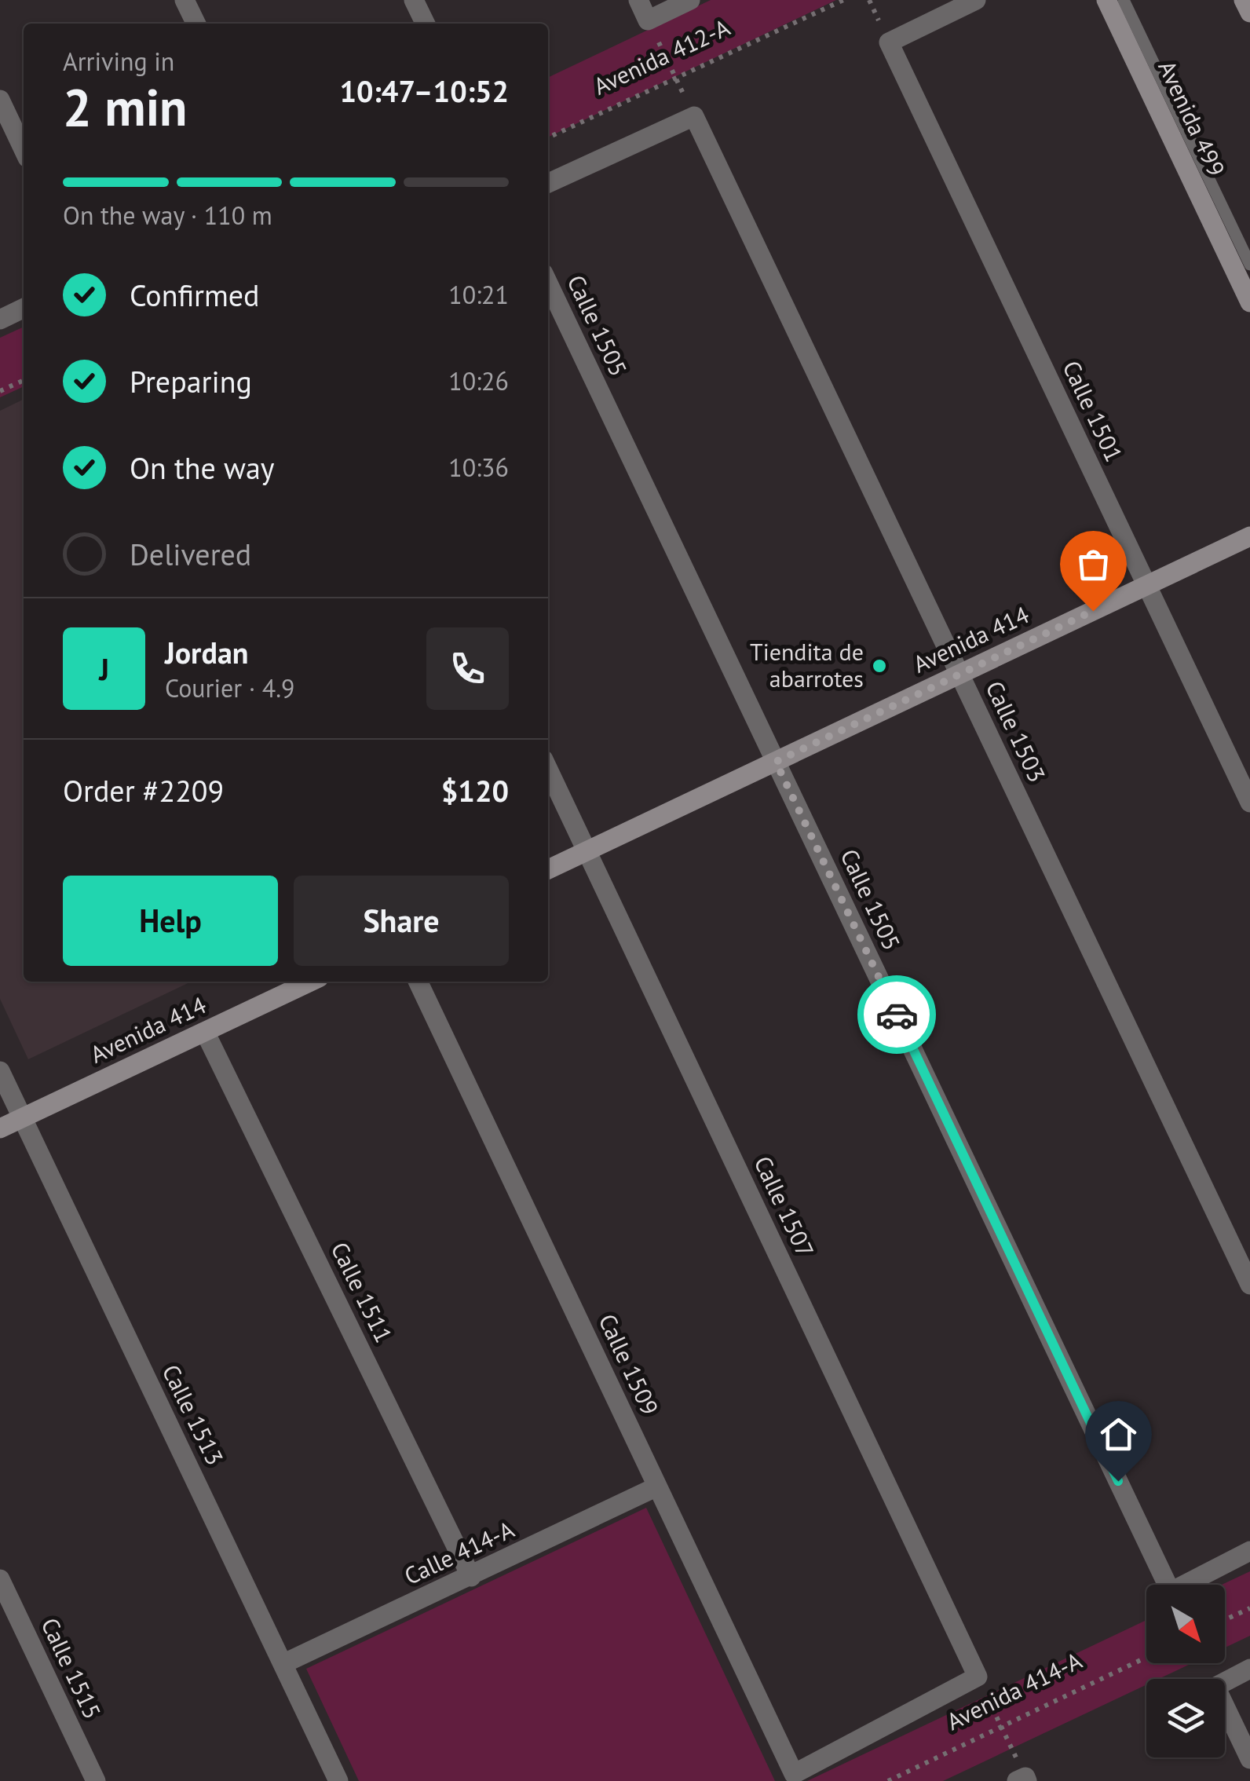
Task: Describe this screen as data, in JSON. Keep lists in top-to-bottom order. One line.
{"streets":{"street":["Avenida 412-A","Avenida 499","Calle 1505","Calle 1501","Avenida 414","Calle 1503","Calle 1507","Calle 1511","Calle 1509","Calle 1513","Calle 414-A","Calle 1515","Avenida 414-A"]},"crossings":[["Calle 1505","Avenida 414"],["Calle 1501","Avenida 414"],["Avenida 414","Calle 1503"],["Avenida 414","Calle 1507"],["Avenida 414","Calle 1511"],["Avenida 414","Calle 1513"],["Calle 1507","Avenida 414-A"],["Calle 1511","Calle 414-A"],["Calle 1509","Calle 414-A"],["Calle 1509","Avenida 414-A"],["Calle 1513","Calle 414-A"]],"places":["Tiendita de abarrotes"],"north":"bottom right","page":{"heading":["2 min","Arriving in","10:47–10:52"],"panel":["Jordan","Courier · 4.9","Order #2209","$120"],"bar":"On the way · 110 m","list":[["Confirmed","10:21"],["Preparing","10:26"],["On the way","10:36"],"Delivered"],"round":"J","buttons":["Help","Share"]}}
